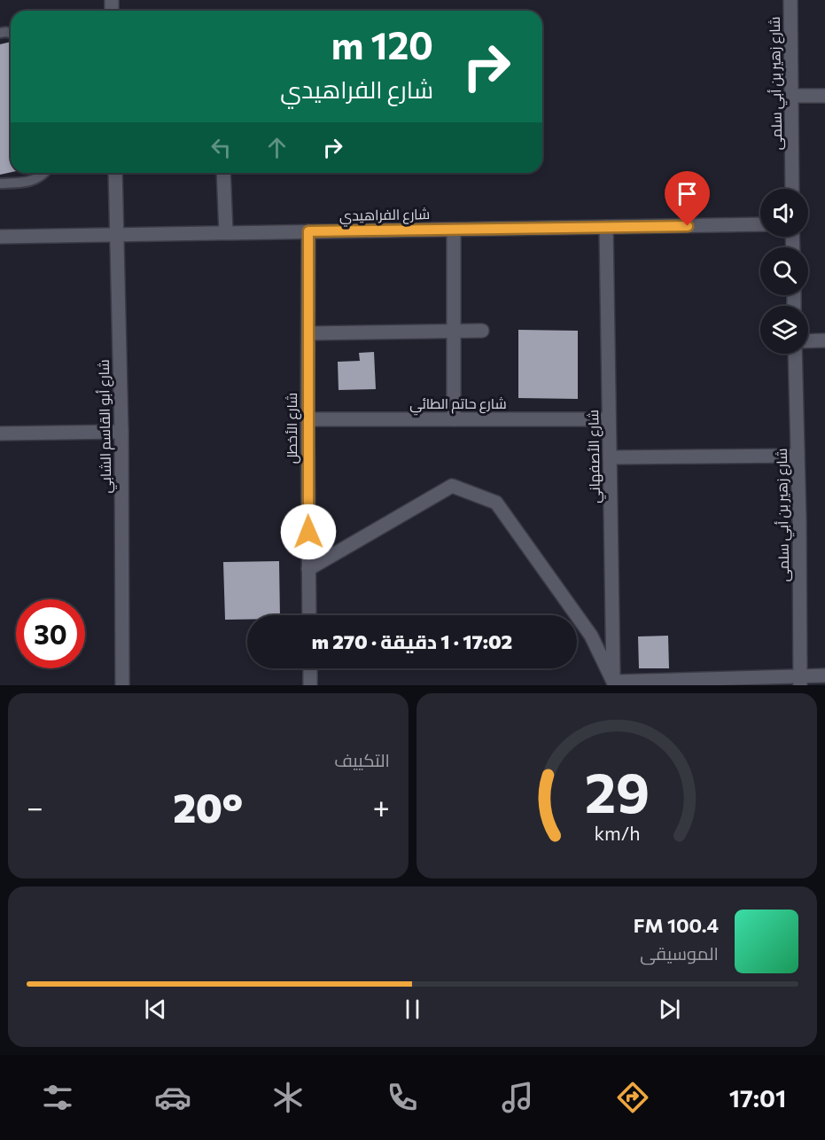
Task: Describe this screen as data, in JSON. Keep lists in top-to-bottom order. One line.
{"streets":{"street":["شارع زهير بن أبي سلمى","شارع الفراهيدي","شارع حاتم الطائي","شارع أبو القاسم الشابي","شارع الأخطل","شارع الأصفهاني"]},"crossings":[["شارع الفراهيدي","شارع أبو القاسم الشابي"],["شارع الفراهيدي","شارع الأخطل"],["شارع الفراهيدي","شارع الأصفهاني"],["شارع حاتم الطائي","شارع الأخطل"],["شارع حاتم الطائي","شارع الأصفهاني"]],"page":{"turn":["120 m","شارع الفراهيدي"],"limit":"30","trip":"17:02 · 1 دقيقة · 270 m","tile":"التكييف","heat":["−","20°","+"],"song":["100.4 FM","الموسيقى"],"tabs":"17:01","gauge":["29","km/h"]}}
